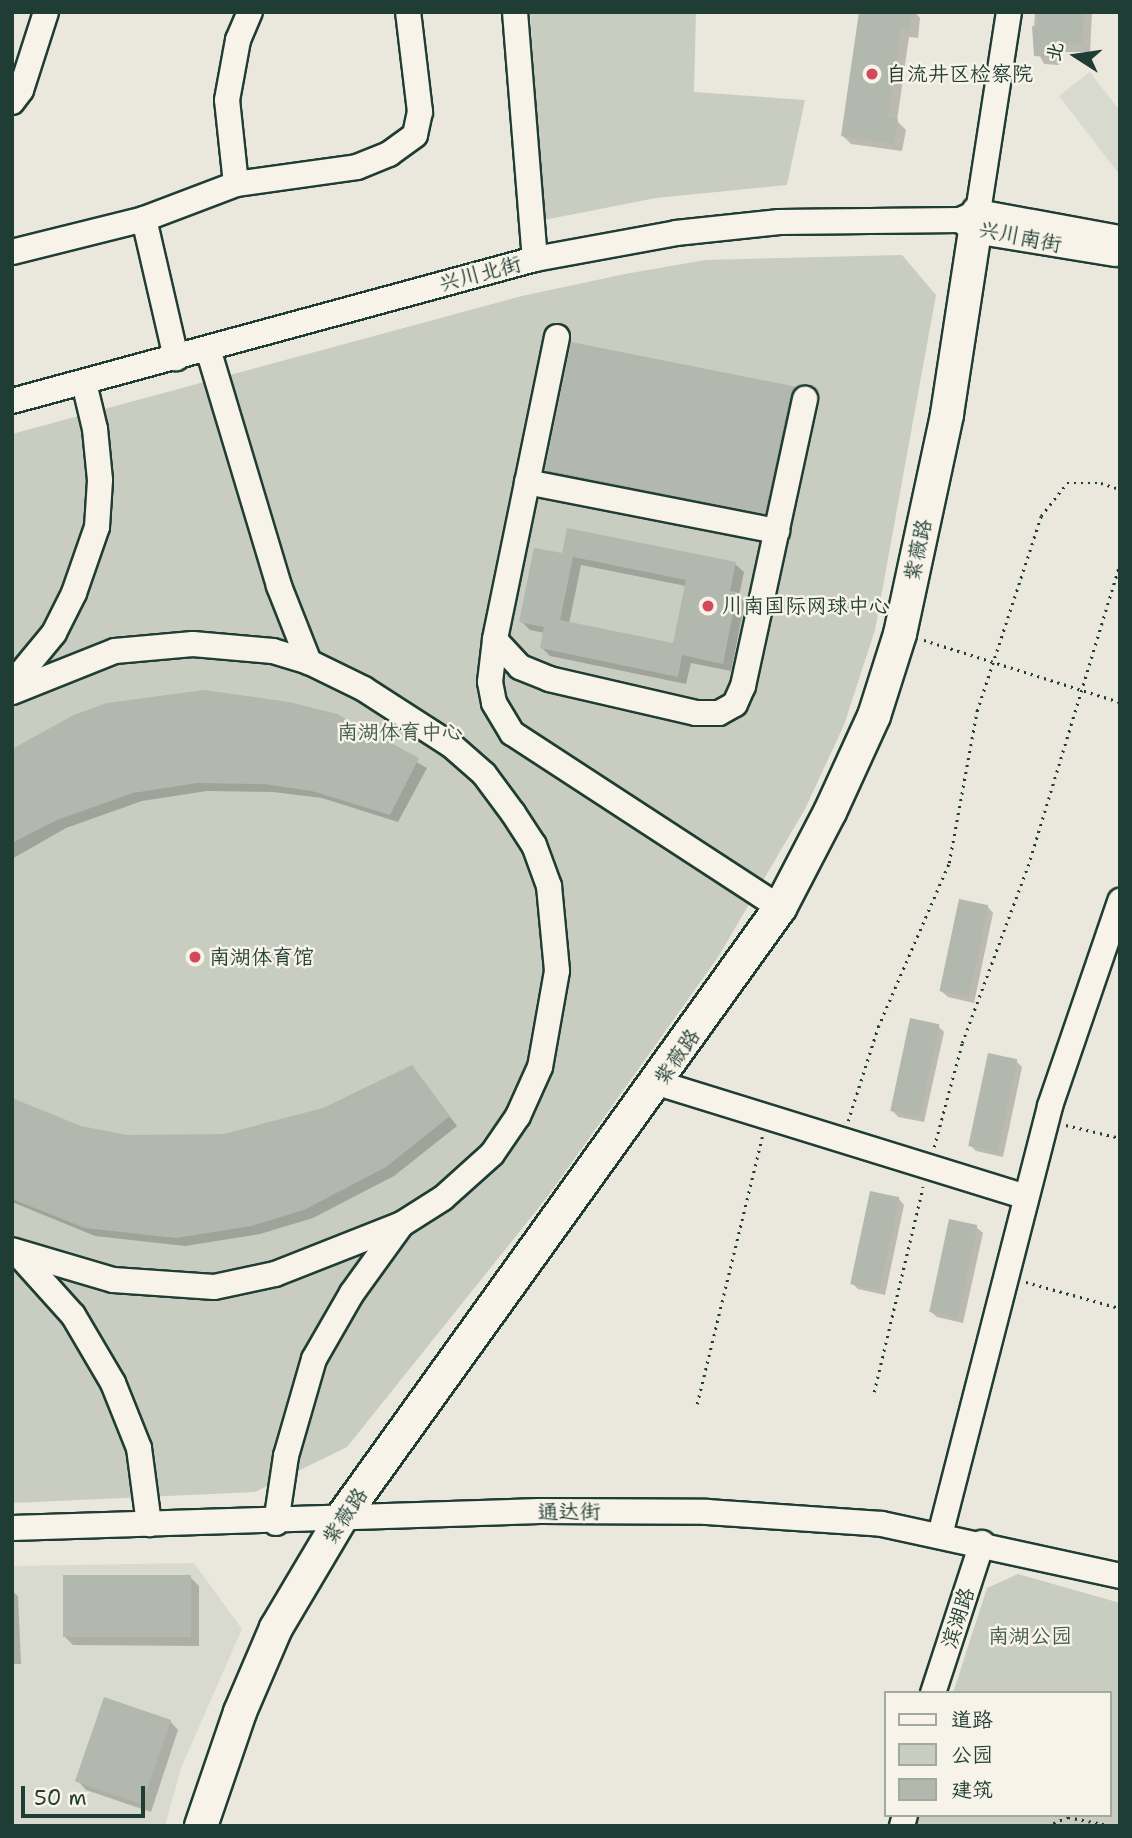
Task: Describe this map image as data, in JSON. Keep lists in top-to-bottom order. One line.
{"streets":{"main road":["紫薇路"],"street":["兴川南街","兴川北街","通达街","滨湖路"]},"crossings":[["兴川南街","兴川北街"],["兴川南街","紫薇路"],["兴川北街","紫薇路"],["紫薇路","通达街"],["通达街","滨湖路"]],"parks":["南湖体育中心","南湖公园"],"places":["自流井区检察院","川南国际网球中心","南湖体育馆"],"legend":["道路","公园","建筑"],"scale_bar":"50 m","north":"left"}
